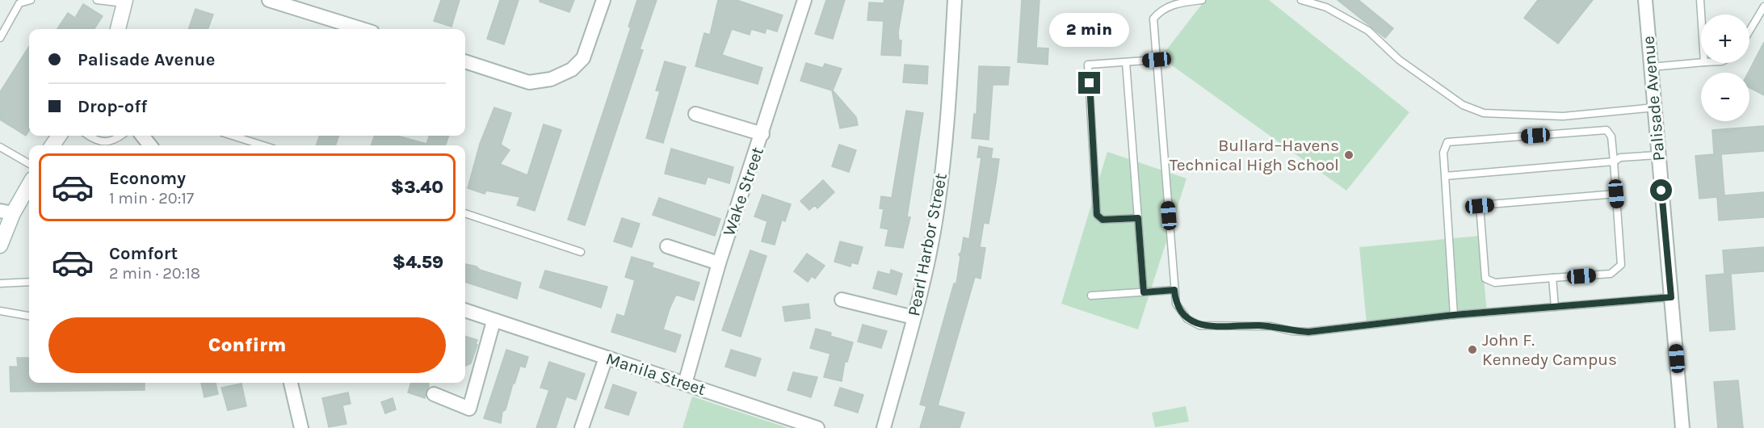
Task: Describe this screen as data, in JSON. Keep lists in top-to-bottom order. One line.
{"streets":{"street":["Palisade Avenue","Wake Street","Pearl Harbor Street","Manila Street"]},"crossings":[["Wake Street","Manila Street"]],"places":["Bullard–Havens Technical High School","John F. Kennedy Campus"],"page":{"bubble":"2 min","map_buttons":["+","−"],"banner":["Palisade Avenue","Drop-off"],"list":[{"name":"Economy","note":"1 min · 20:17","value":"$3.40"},{"name":"Comfort","note":"2 min · 20:18","value":"$4.59"}],"buttons":"Confirm"}}
